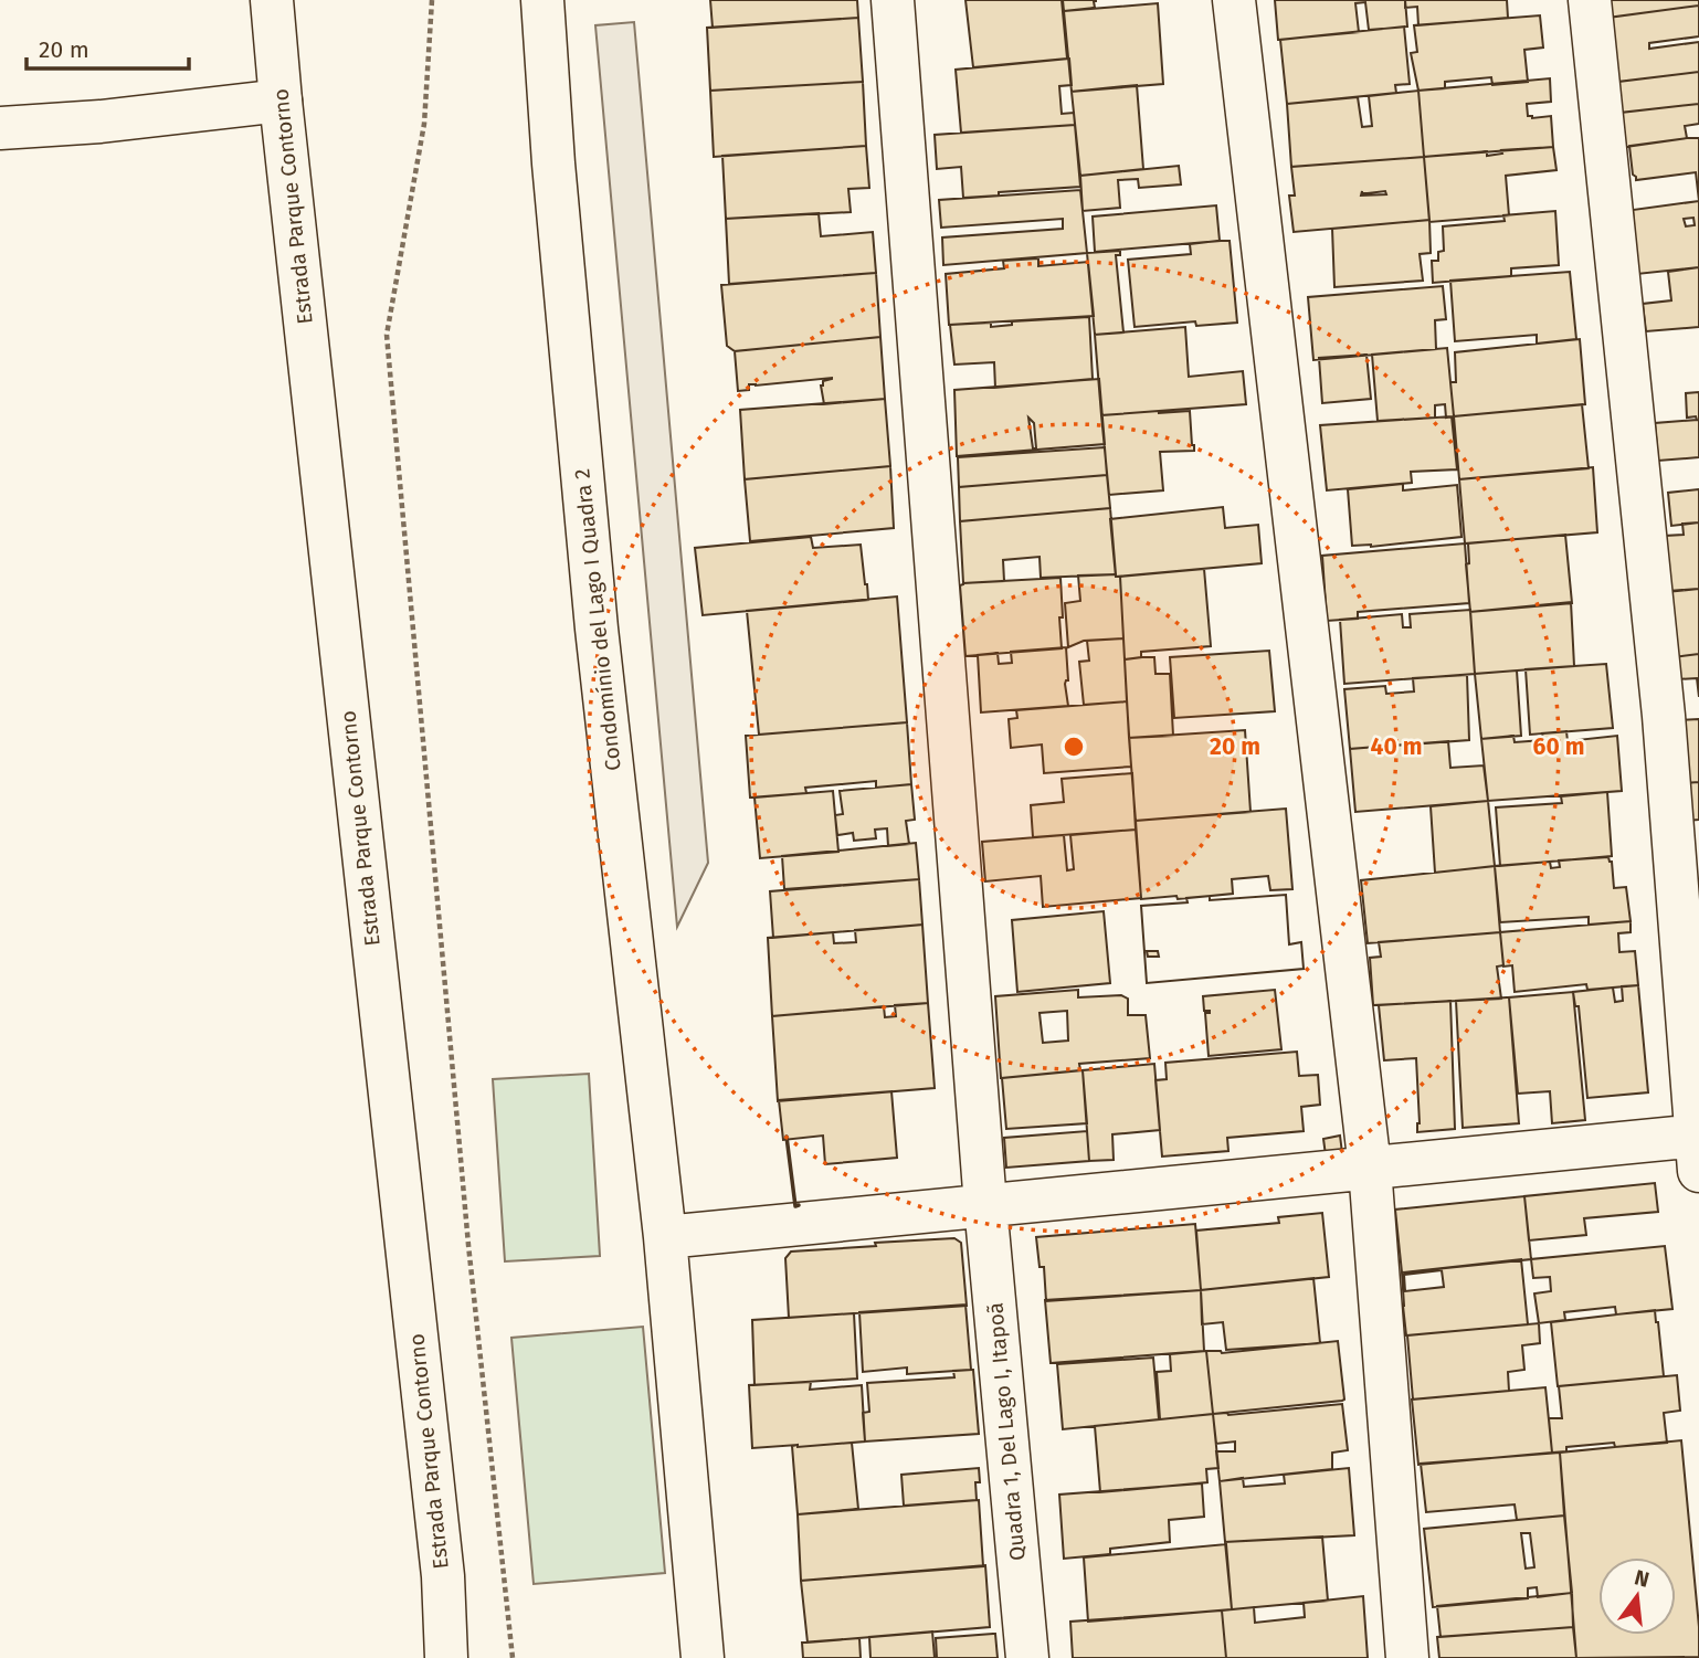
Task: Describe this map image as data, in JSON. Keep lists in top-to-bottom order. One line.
{"streets":{"street":["Estrada Parque Contorno","Condomínio del Lago I Quadra 2","Quadra 1, Del Lago I, Itapoã"]},"scale_bar":"20 m","north":"top","rings":["20 m","40 m","60 m"]}
